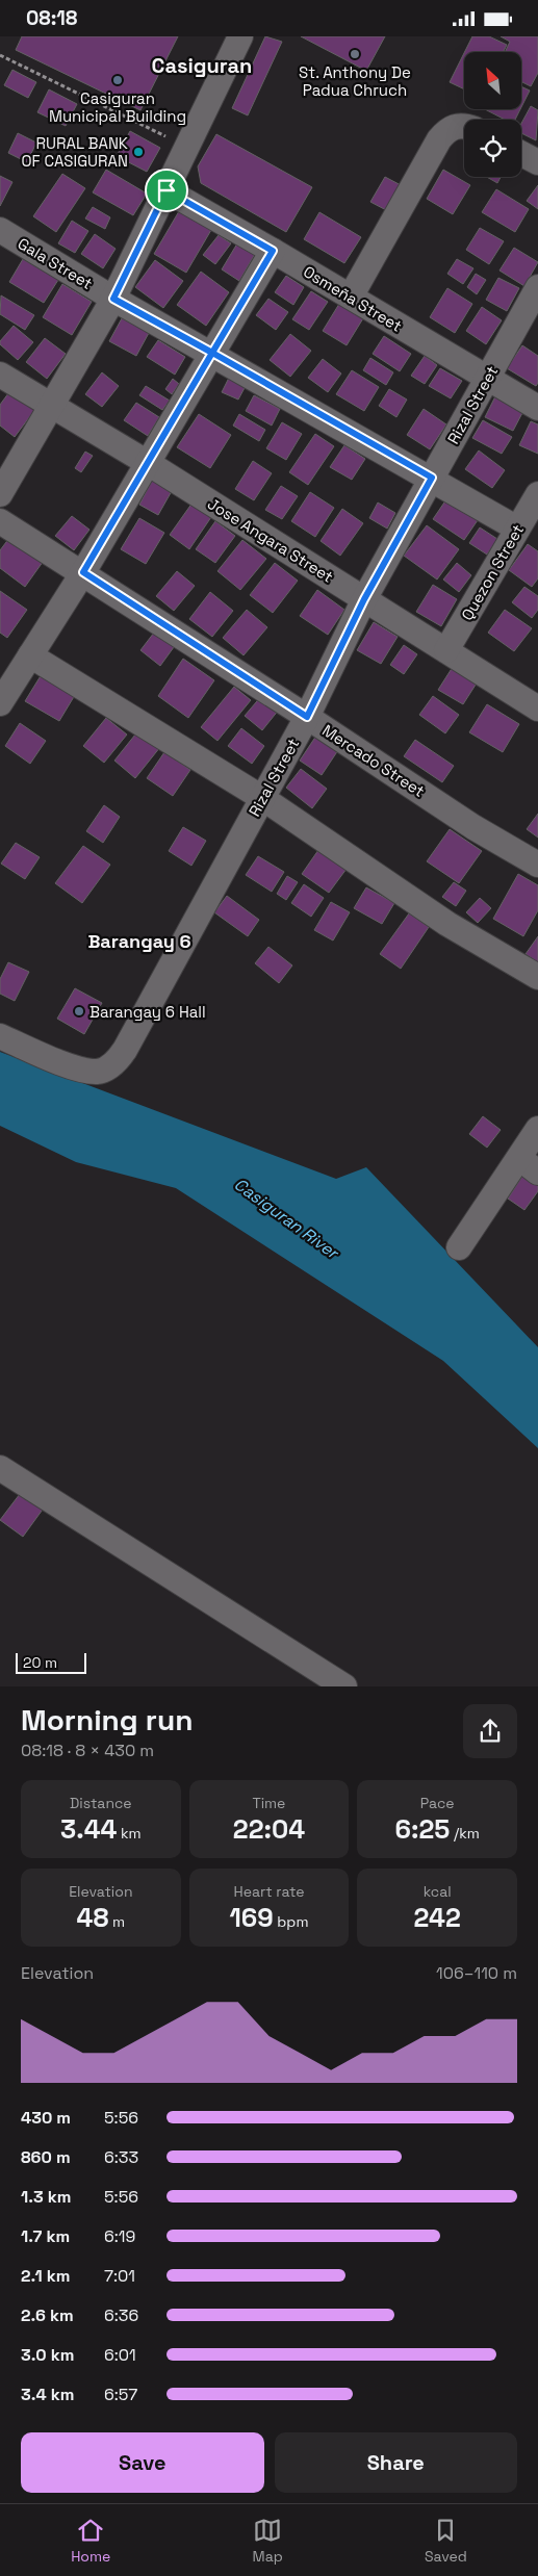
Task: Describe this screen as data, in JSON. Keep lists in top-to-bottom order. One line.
{"streets":{"street":["Gala Street","Osmeña Street","Rizal Street","Jose Angara Street","Quezon Street","Mercado Street"]},"crossings":[["Gala Street","Rizal Street"],["Gala Street","Quezon Street"],["Osmeña Street","Rizal Street"],["Rizal Street","Jose Angara Street"],["Rizal Street","Mercado Street"],["Jose Angara Street","Quezon Street"]],"districts":["Casiguran","Barangay 6"],"water":["Casiguran River"],"places":["St. Anthony De Padua Chruch","Casiguran Municipal Building","RURAL BANK OF CASIGURAN","Barangay 6 Hall"],"scale_bar":"20 m","north":"top left","page":{"status":"08:18","scale":"20 m","heading":["Morning run","08:18 · 8 × 430 m"],"stats":[["Distance","3.44 km"],["Time","22:04"],["Pace","6:25 /km"],["Elevation","48 m"],["Heart rate","169 bpm"],["kcal","242"]],"chart":["Elevation","106–110 m"],"list":[{"name":"430 m","note":"5:56"},{"name":"860 m","note":"6:33"},{"name":"1.3 km","note":"5:56"},{"name":"1.7 km","note":"6:19"},{"name":"2.1 km","note":"7:01"},{"name":"2.6 km","note":"6:36"},{"name":"3.0 km","note":"6:01"},{"name":"3.4 km","note":"6:57"}],"buttons":["Save","Share"],"tabs":["Home","Map","Saved"]}}
